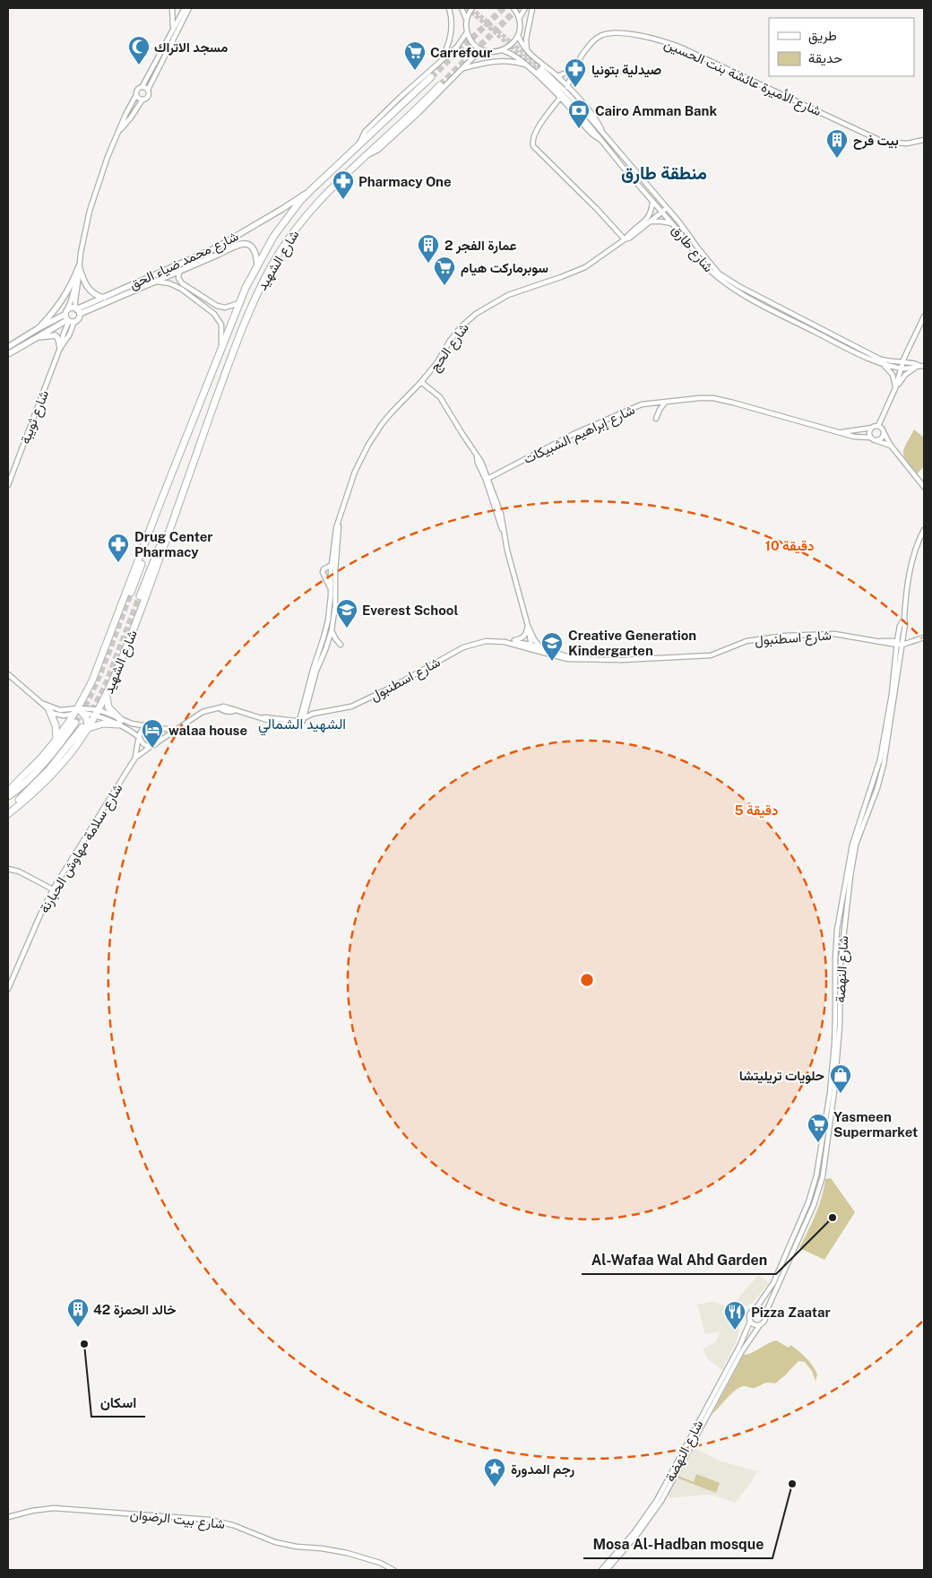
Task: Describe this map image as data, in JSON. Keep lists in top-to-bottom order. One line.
{"streets":{"highway":["شارع الشهيد"],"main road":["شارع محمد ضياء الحق"],"street":["شارع الأميرة عائشة بنت الحسين","شارع طارق","شارع الحج","شارع ثويبة","شارع إبراهيم الشبيكات","شارع اسطنبول","شارع سلامة مهاوش الحبارنة","شارع النهضة","شارع بيت الرضوان"]},"crossings":[["شارع طارق","شارع الحج"],["شارع محمد ضياء الحق","شارع الشهيد"],["شارع محمد ضياء الحق","شارع ثويبة"],["شارع الحج","شارع اسطنبول"],["شارع اسطنبول","شارع سلامة مهاوش الحبارنة"],["شارع اسطنبول","شارع النهضة"]],"districts":["منطقة طارق","الشهيد الشمالي"],"places":{"mosque":["مسجد الاتراك"],"supermarket":["Carrefour","سوبرماركت هيام","Yasmeen Supermarket"],"pharmacy":["صيدلية بتونيا","Pharmacy One","Drug Center Pharmacy"],"bank":["Cairo Amman Bank"],"building":["بيت فرح","عمارة الفجر 2","خالد الحمزة 42"],"school or university":["Everest School","Creative Generation Kindergarten"],"hotel":["walaa house"],"shop":["حلويات تريليتشا"],"other":["Al-Wafaa Wal Ahd Garden","اسكان","Mosa Al-Hadban mosque"],"restaurant":["Pizza Zaatar"],"place":["رجم المدورة"]},"legend":["طريق","حديقة"],"rings":["10 دقيقة","5 دقيقة"]}
